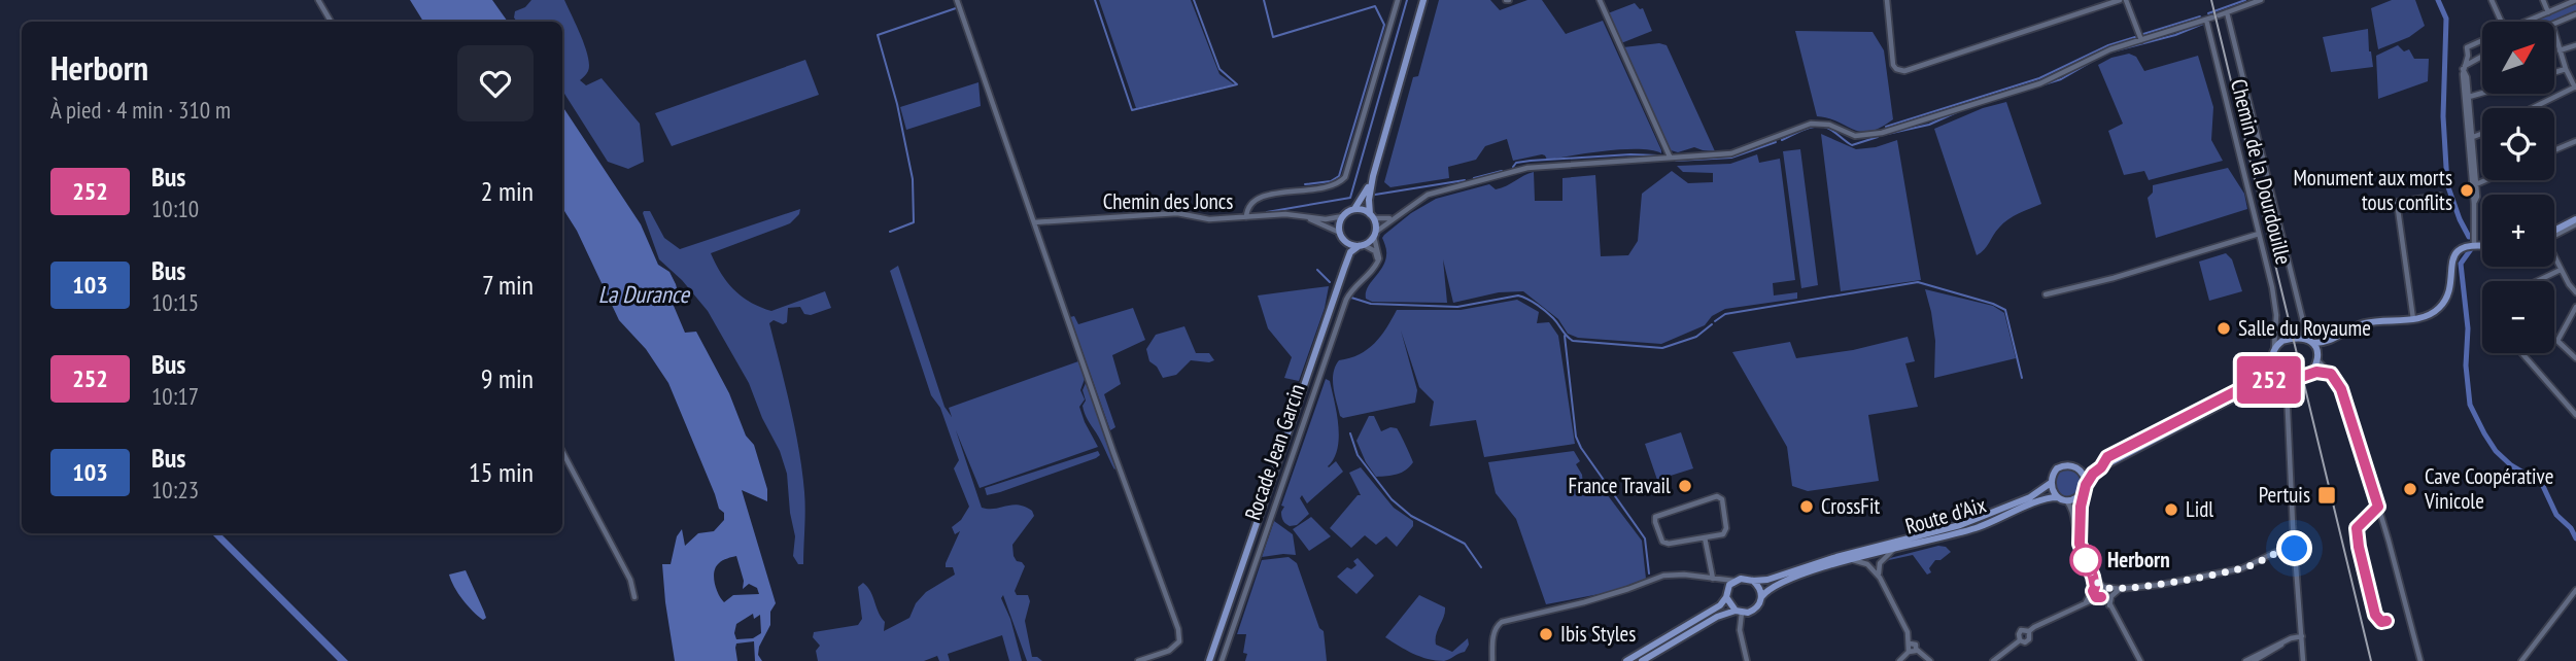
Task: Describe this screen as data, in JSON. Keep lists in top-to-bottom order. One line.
{"streets":{"main road":["Rocade Jean Garcin","Route d'Aix"],"street":["Chemin de la Dourdouille","Chemin des Joncs"]},"crossings":[["Chemin des Joncs","Rocade Jean Garcin"]],"water":["La Durance"],"places":{"other":["Monument aux morts tous conflits","Salle du Royaume","France Travail","Cave Coopérative Vinicole","CrossFit","Lidl","Herborn","Ibis Styles"],"transit":["Pertuis"]},"lines":["bus line 252"],"north":"top right","page":{"on_map":"252","map_buttons":["+","−"],"heading":["Herborn","À pied · 4 min · 310 m"],"list":[{"mark":"252","name":"Bus","note":"10:10","value":"2 min"},{"mark":"103","name":"Bus","note":"10:15","value":"7 min"},{"mark":"252","name":"Bus","note":"10:17","value":"9 min"},{"mark":"103","name":"Bus","note":"10:23","value":"15 min"}]}}
